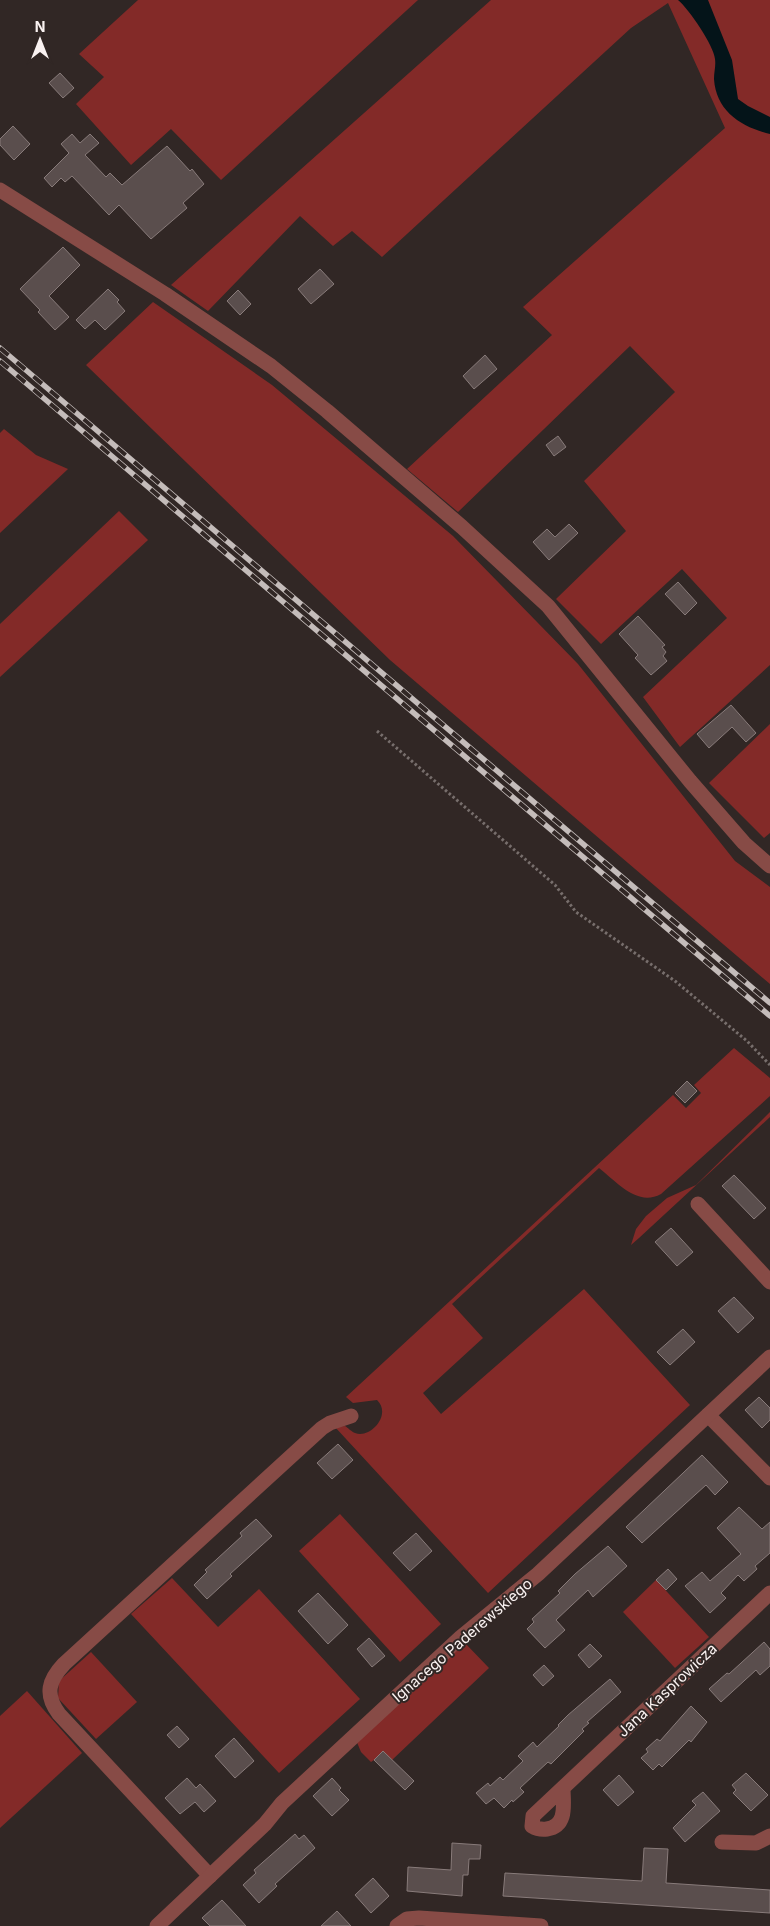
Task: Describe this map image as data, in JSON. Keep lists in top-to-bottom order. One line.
{"streets":{"street":["Ignacego Paderewskiego","Jana Kasprowicza"]},"north":"top"}
